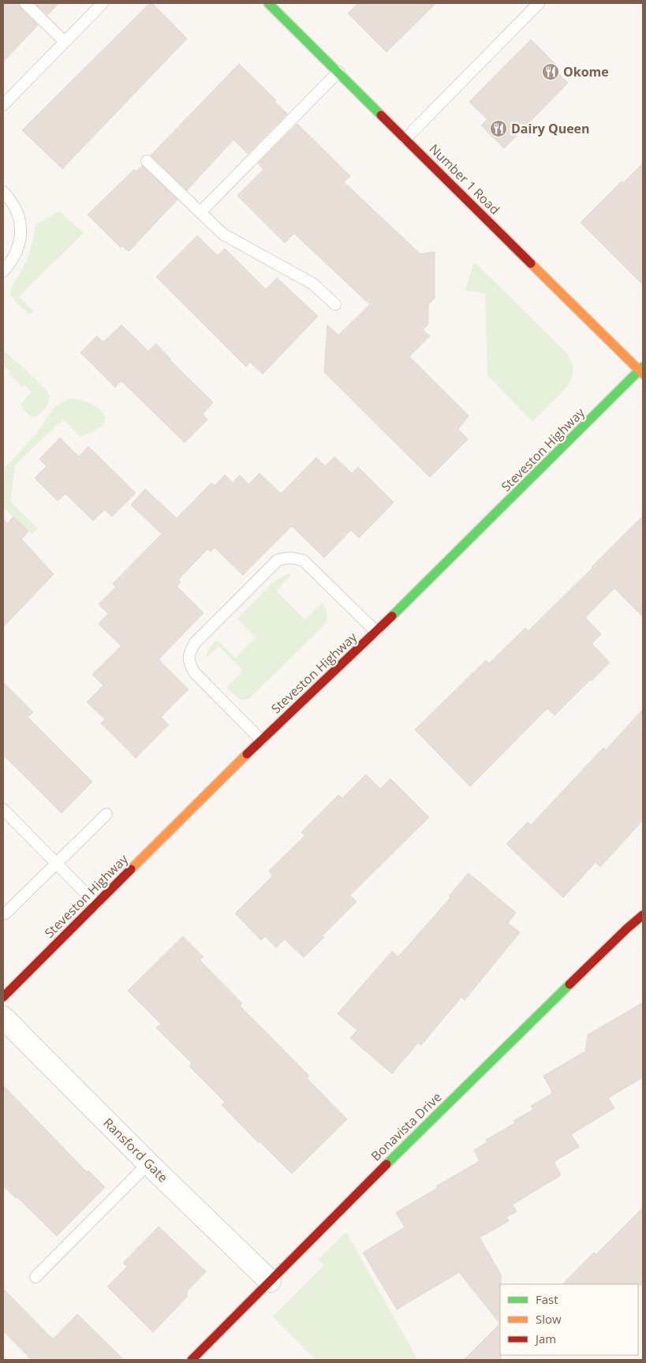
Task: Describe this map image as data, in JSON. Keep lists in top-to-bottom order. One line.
{"streets":{"street":["Number 1 Road","Steveston Highway","Bonavista Drive","Ransford Gate"]},"crossings":[["Number 1 Road","Steveston Highway"],["Bonavista Drive","Ransford Gate"]],"places":{"restaurant":["Okome","Dairy Queen"]},"legend":["Fast","Slow","Jam"]}
